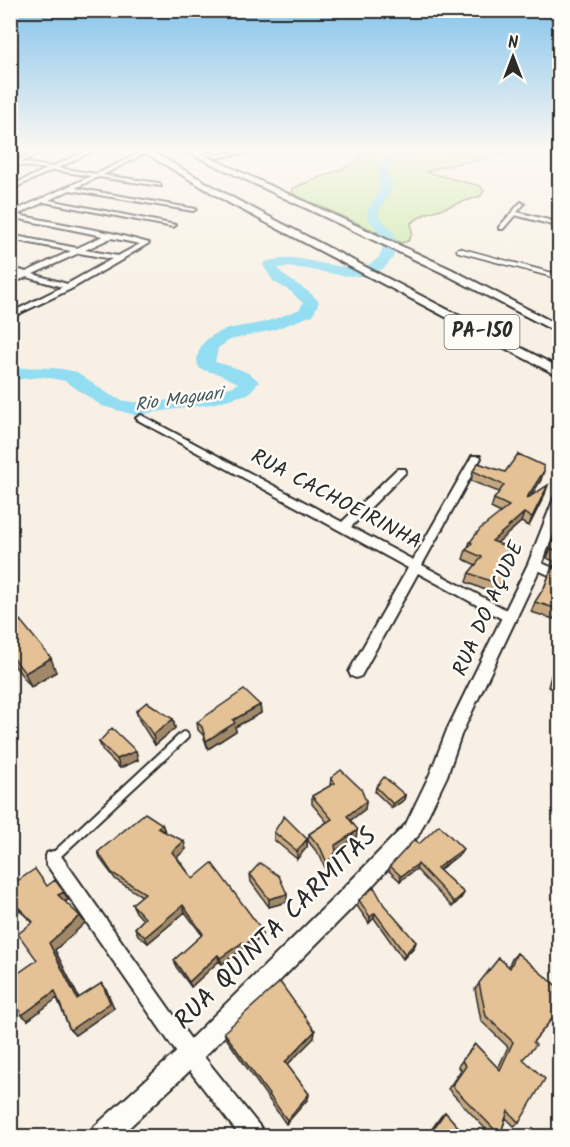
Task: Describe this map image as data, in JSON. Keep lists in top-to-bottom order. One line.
{"streets":{"main road":["PA-150"],"street":["RUA CACHOEIRINHA","RUA DO AÇUDE","RUA QUINTA CARMITAS"]},"crossings":[["RUA CACHOEIRINHA","RUA DO AÇUDE"],["RUA DO AÇUDE","RUA QUINTA CARMITAS"]],"water":["Rio Maguari"],"north":"top"}
